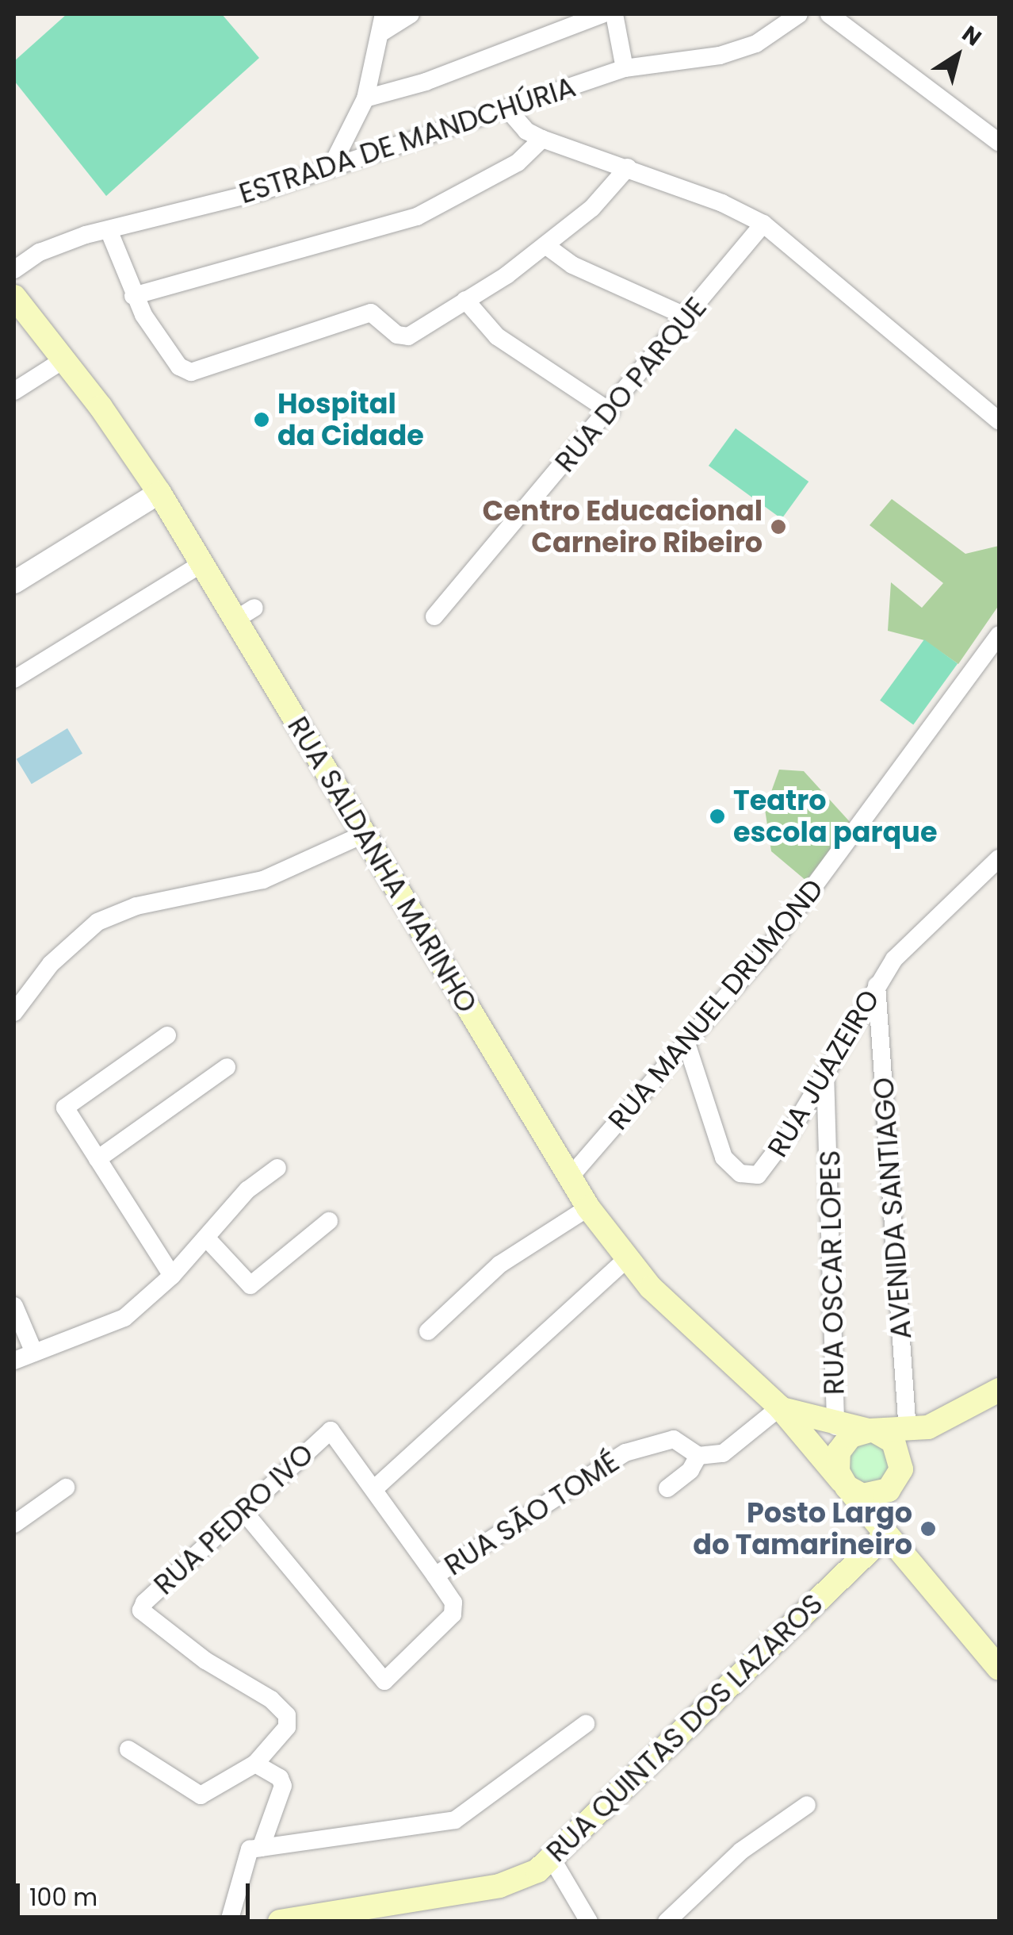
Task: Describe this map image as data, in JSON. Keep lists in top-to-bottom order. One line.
{"streets":{"main road":["RUA SALDANHA MARINHO","RUA QUINTAS DOS LAZAROS"],"street":["ESTRADA DE MANDCHÚRIA","RUA DO PARQUE","RUA MANUEL DRUMOND","RUA JUAZEIRO","AVENIDA SANTIAGO","RUA OSCAR LOPES","RUA SĀO TOMÉ","RUA PEDRO IVO"]},"crossings":[["RUA SALDANHA MARINHO","RUA MANUEL DRUMOND"],["RUA SALDANHA MARINHO","AVENIDA SANTIAGO"],["RUA SALDANHA MARINHO","RUA OSCAR LOPES"],["RUA SALDANHA MARINHO","RUA QUINTAS DOS LAZAROS"],["RUA MANUEL DRUMOND","RUA JUAZEIRO"],["RUA JUAZEIRO","AVENIDA SANTIAGO"],["RUA JUAZEIRO","RUA OSCAR LOPES"]],"places":["Hospital da Cidade","Centro Educacional Carneiro Ribeiro","Teatro escola parque","Posto Largo do Tamarineiro"],"scale_bar":"100 m","north":"top right"}
